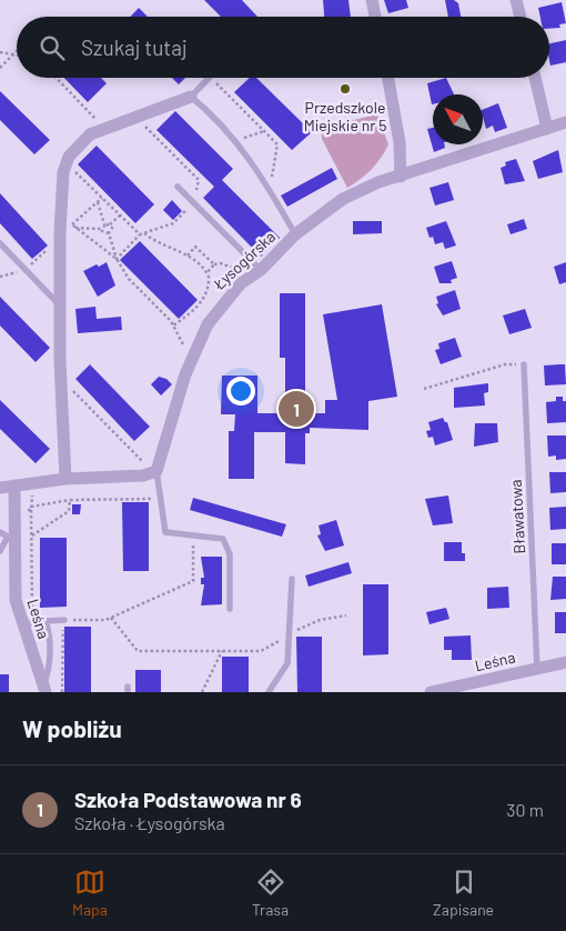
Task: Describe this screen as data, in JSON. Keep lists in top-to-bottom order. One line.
{"streets":{"street":["Łysogórska","Leśna"],"lane":["Bławatowa"]},"crossings":[["Bławatowa","Leśna"]],"places":["Przedszkole Miejskie nr 5"],"north":"top left","page":{"search":"Szukaj tutaj","pins":"1","heading":"W pobliżu","list":[{"mark":"1","name":"Szkoła Podstawowa nr 6","note":"Szkoła · Łysogórska","value":"30 m"}],"nav":["Mapa","Trasa","Zapisane"]}}
